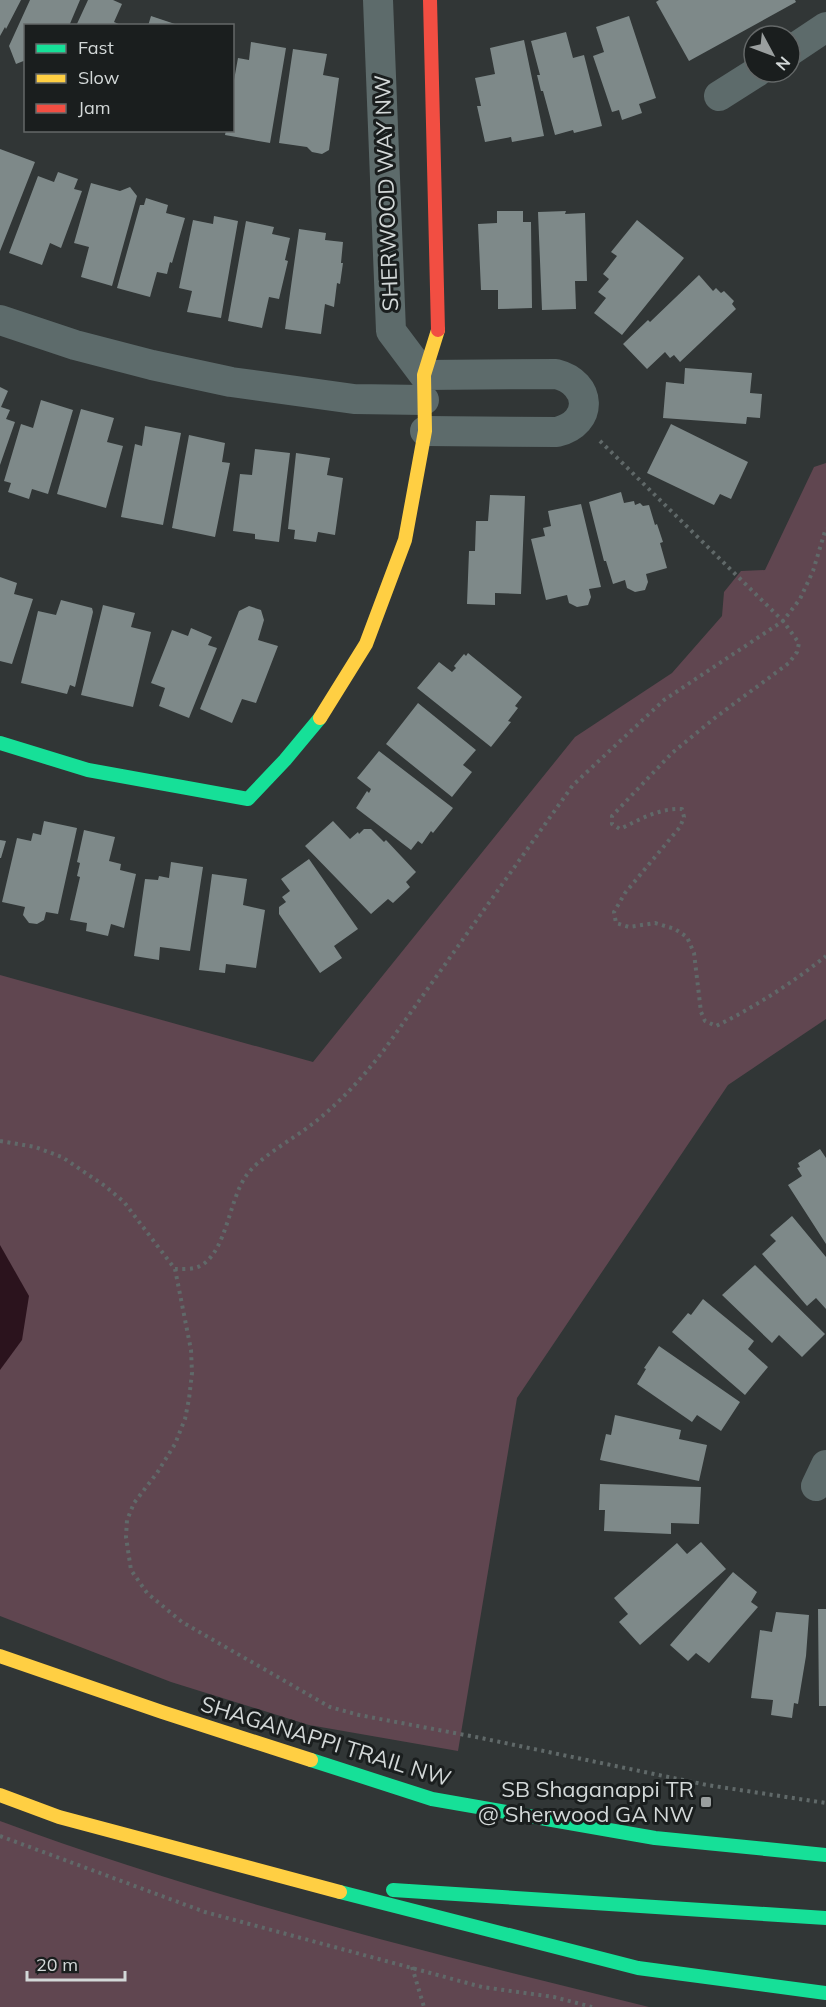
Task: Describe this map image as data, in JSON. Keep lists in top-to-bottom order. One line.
{"streets":{"main road":["SHAGANAPPI TRAIL NW"],"street":["SHERWOOD WAY NW"]},"places":{"transit":["SB Shaganappi TR @ Sherwood GA NW"]},"legend":["Fast","Slow","Jam"],"scale_bar":"20 m","north":"bottom right"}
